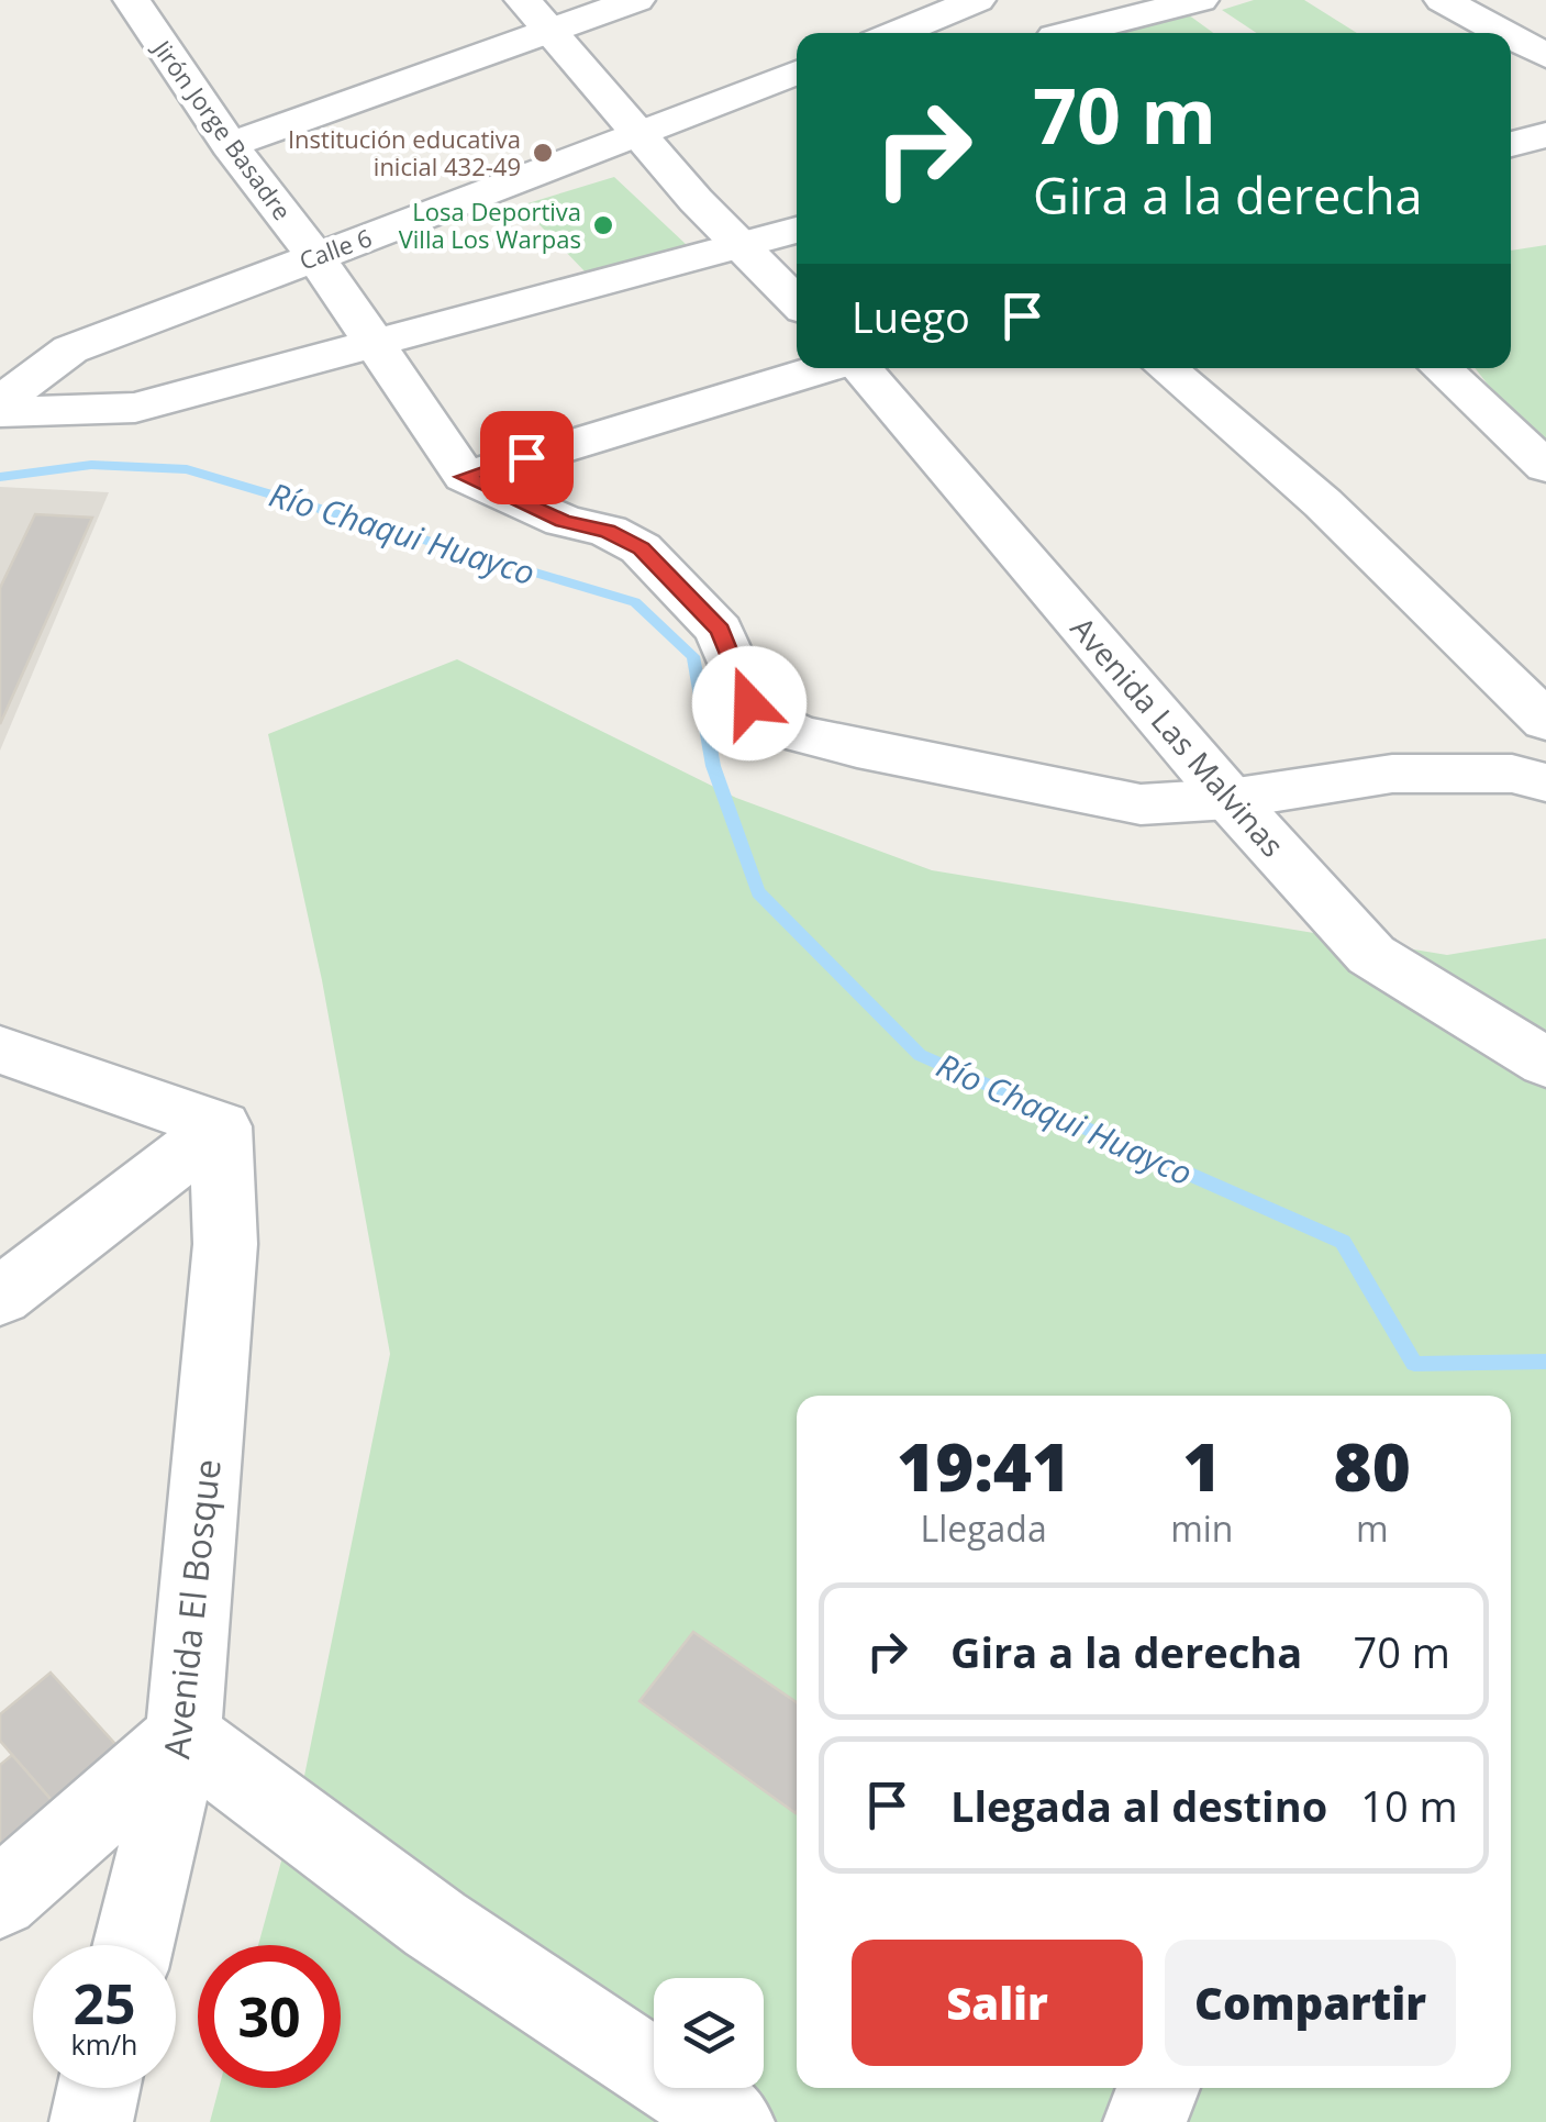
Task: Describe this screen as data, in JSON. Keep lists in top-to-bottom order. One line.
{"streets":{"street":["Jirón Jorge Basadre","Calle 6","Avenida Las Malvinas","Avenida El Bosque"]},"crossings":[["Jirón Jorge Basadre","Calle 6"]],"water":["Río Chaqui Huayco"],"places":["Institución educativa inicial 432-49","Losa Deportiva Villa Los Warpas"],"page":{"turn":["70 m","Gira a la derecha"],"then":"Luego","eta":["19:41","Llegada","1","min","80","m"],"list":[{"name":"Gira a la derecha","value":"70 m"},{"name":"Llegada al destino","value":"10 m"}],"buttons":["Salir","Compartir"],"speed":"25 km/h","limit":"30"}}
